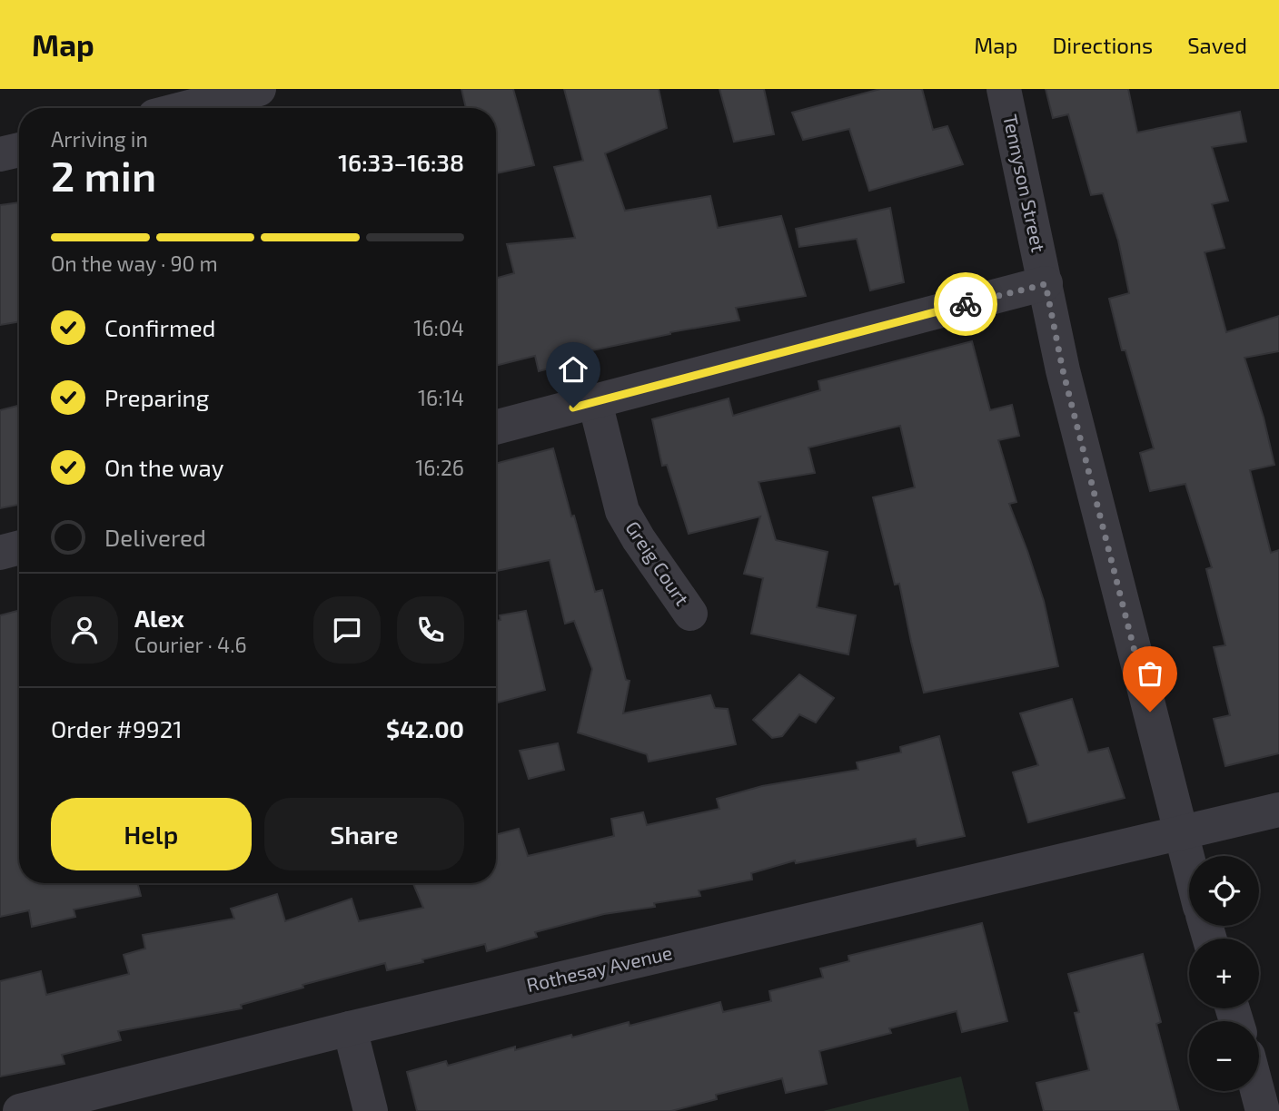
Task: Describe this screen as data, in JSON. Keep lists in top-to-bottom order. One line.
{"streets":{"street":["Tennyson Street","Greig Court","Rothesay Avenue"]},"crossings":[["Tennyson Street","Rothesay Avenue"]],"page":{"header":"Map","nav":["Map","Directions","Saved"],"heading":["2 min","Arriving in","16:33–16:38"],"panel":["Alex","Courier · 4.6","Order #9921","$42.00"],"bar":"On the way · 90 m","list":[["Confirmed","16:04"],["Preparing","16:14"],["On the way","16:26"],"Delivered"],"buttons":["Help","Share"],"map_buttons":["+","−"]}}
